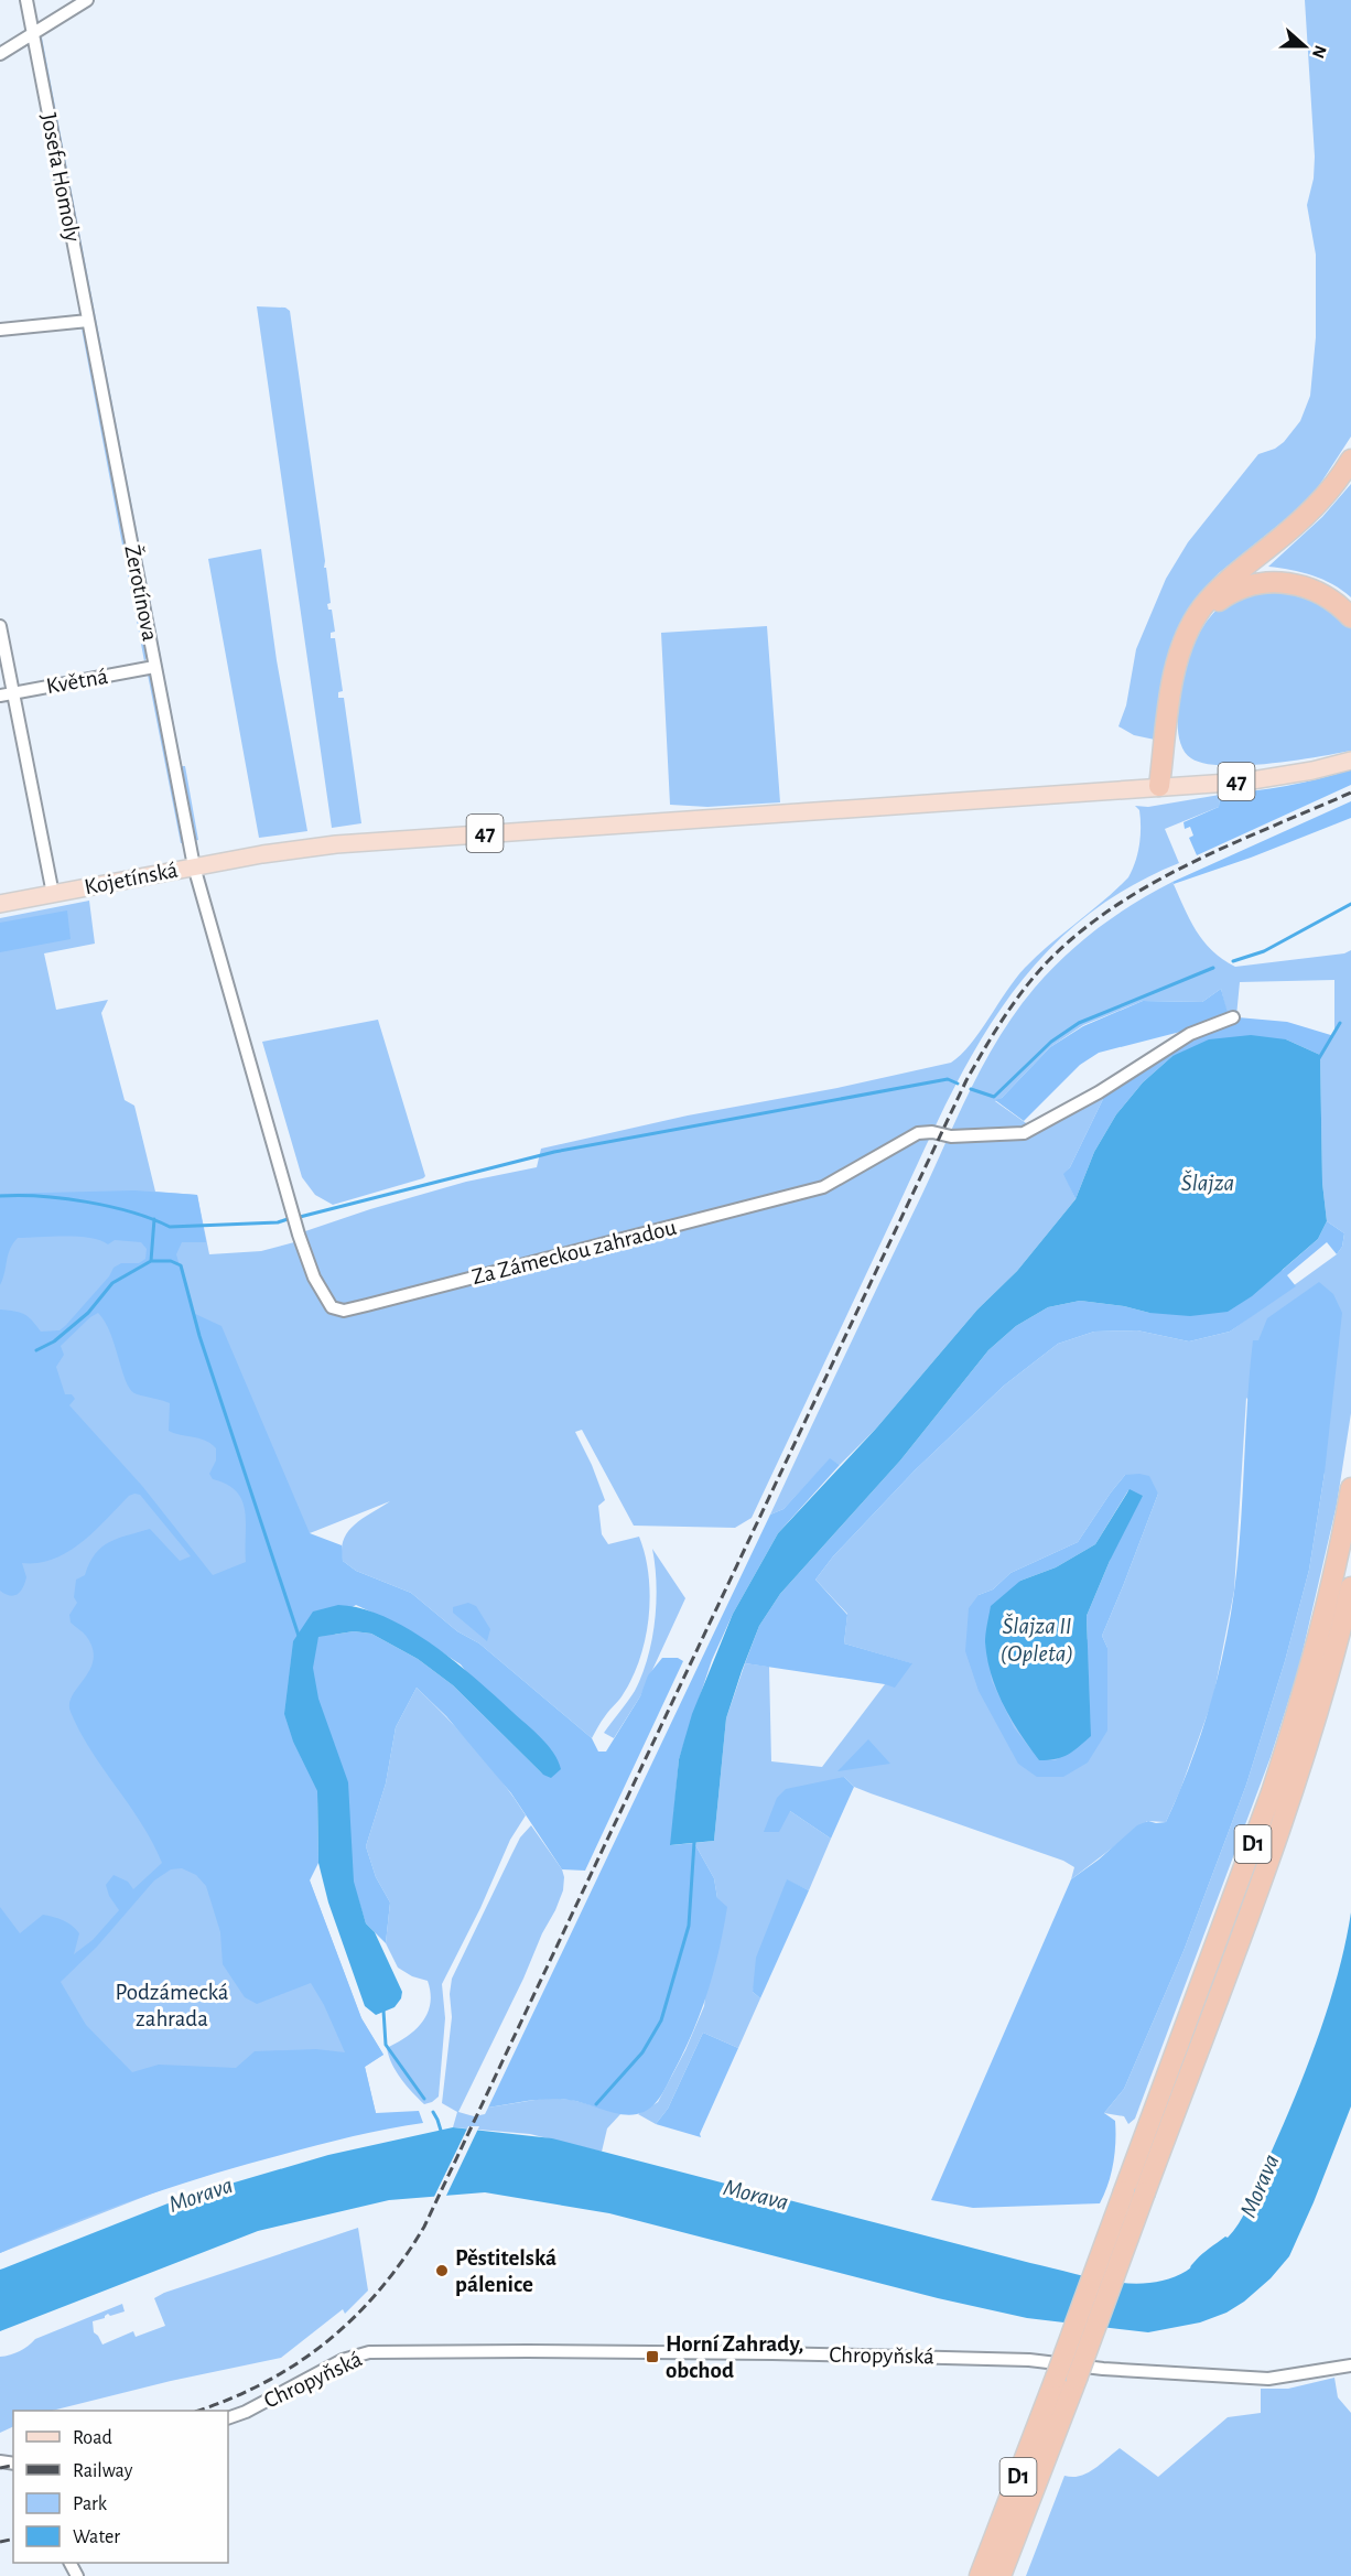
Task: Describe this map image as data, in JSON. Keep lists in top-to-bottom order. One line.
{"streets":{"highway":["D1"],"main road":["47","Kojetínská"],"street":["Josefa Homoly","Žerotínova","Květná","Za Zámeckou zahradou","Chropyňská"]},"crossings":[["Josefa Homoly","Žerotínova"],["Žerotínova","Květná"],["Žerotínova","Kojetínská"],["Žerotínova","Za Zámeckou zahradou"],["47","Kojetínská"],["Kojetínská","Za Zámeckou zahradou"]],"water":["Šlajza","Šlajza II (Opleta)","Morava"],"parks":["Podzámecká zahrada"],"places":{"other":["Pěstitelská pálenice"],"transit":["Horní Zahrady, obchod"]},"legend":["Road","Railway","Park","Water"],"north":"right"}
